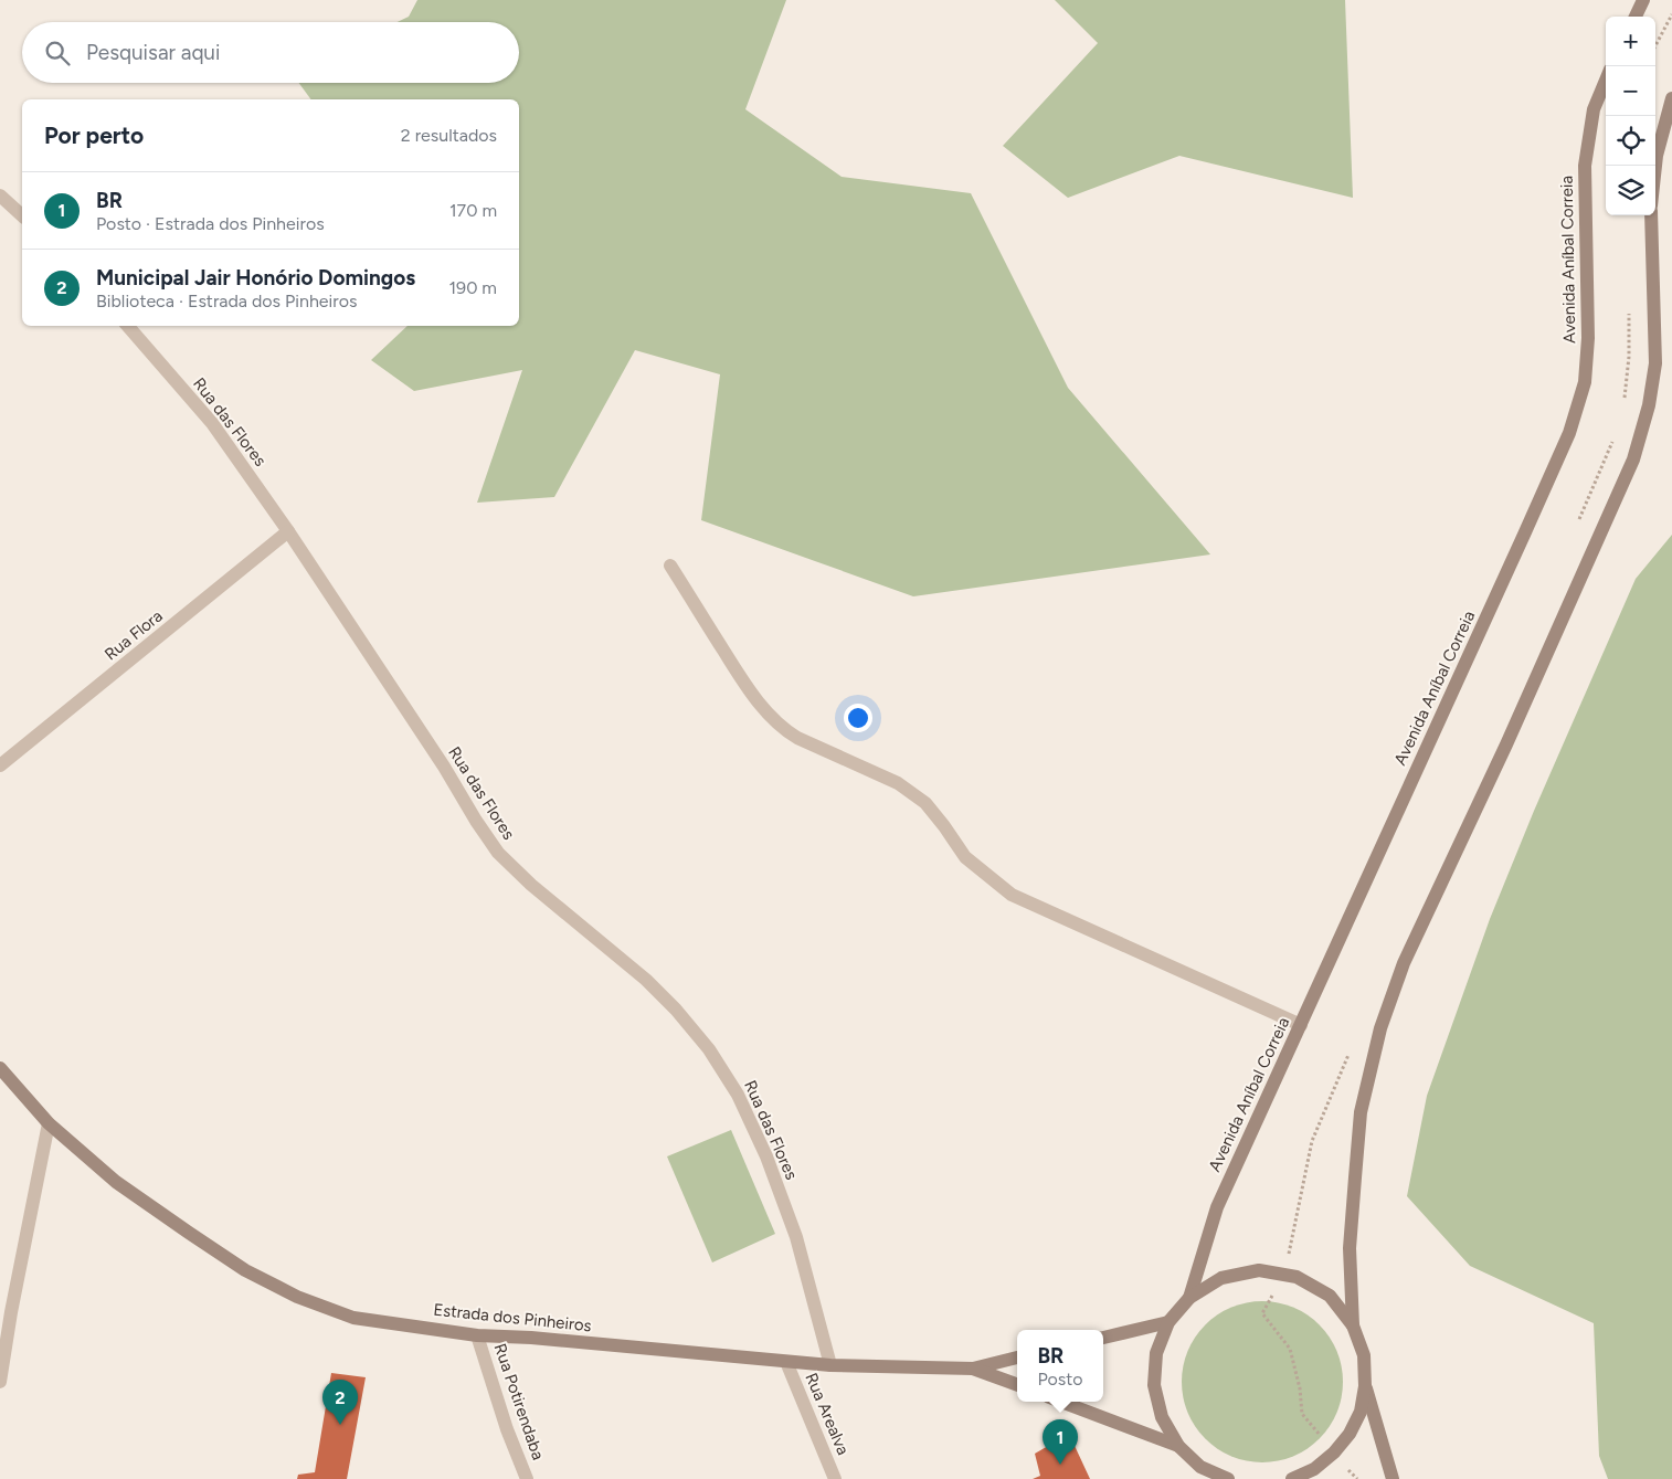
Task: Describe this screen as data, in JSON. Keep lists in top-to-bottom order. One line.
{"streets":{"main road":["Avenida Aníbal Correia","Estrada dos Pinheiros"],"street":["Rua das Flores","Rua Flora","Rua Potirendaba","Rua Arealva"]},"crossings":[["Rua das Flores","Rua Flora"],["Rua das Flores","Estrada dos Pinheiros"],["Estrada dos Pinheiros","Rua Potirendaba"],["Estrada dos Pinheiros","Rua Arealva"]],"page":{"map_buttons":["+","−"],"search":"Pesquisar aqui","heading":["Por perto","2 resultados"],"list":[{"mark":"1","name":"BR","note":"Posto · Estrada dos Pinheiros","value":"170 m"},{"mark":"2","name":"Municipal Jair Honório Domingos","note":"Biblioteca · Estrada dos Pinheiros","value":"190 m"}],"popup":["BR","Posto"],"pins":["2","1"]}}
